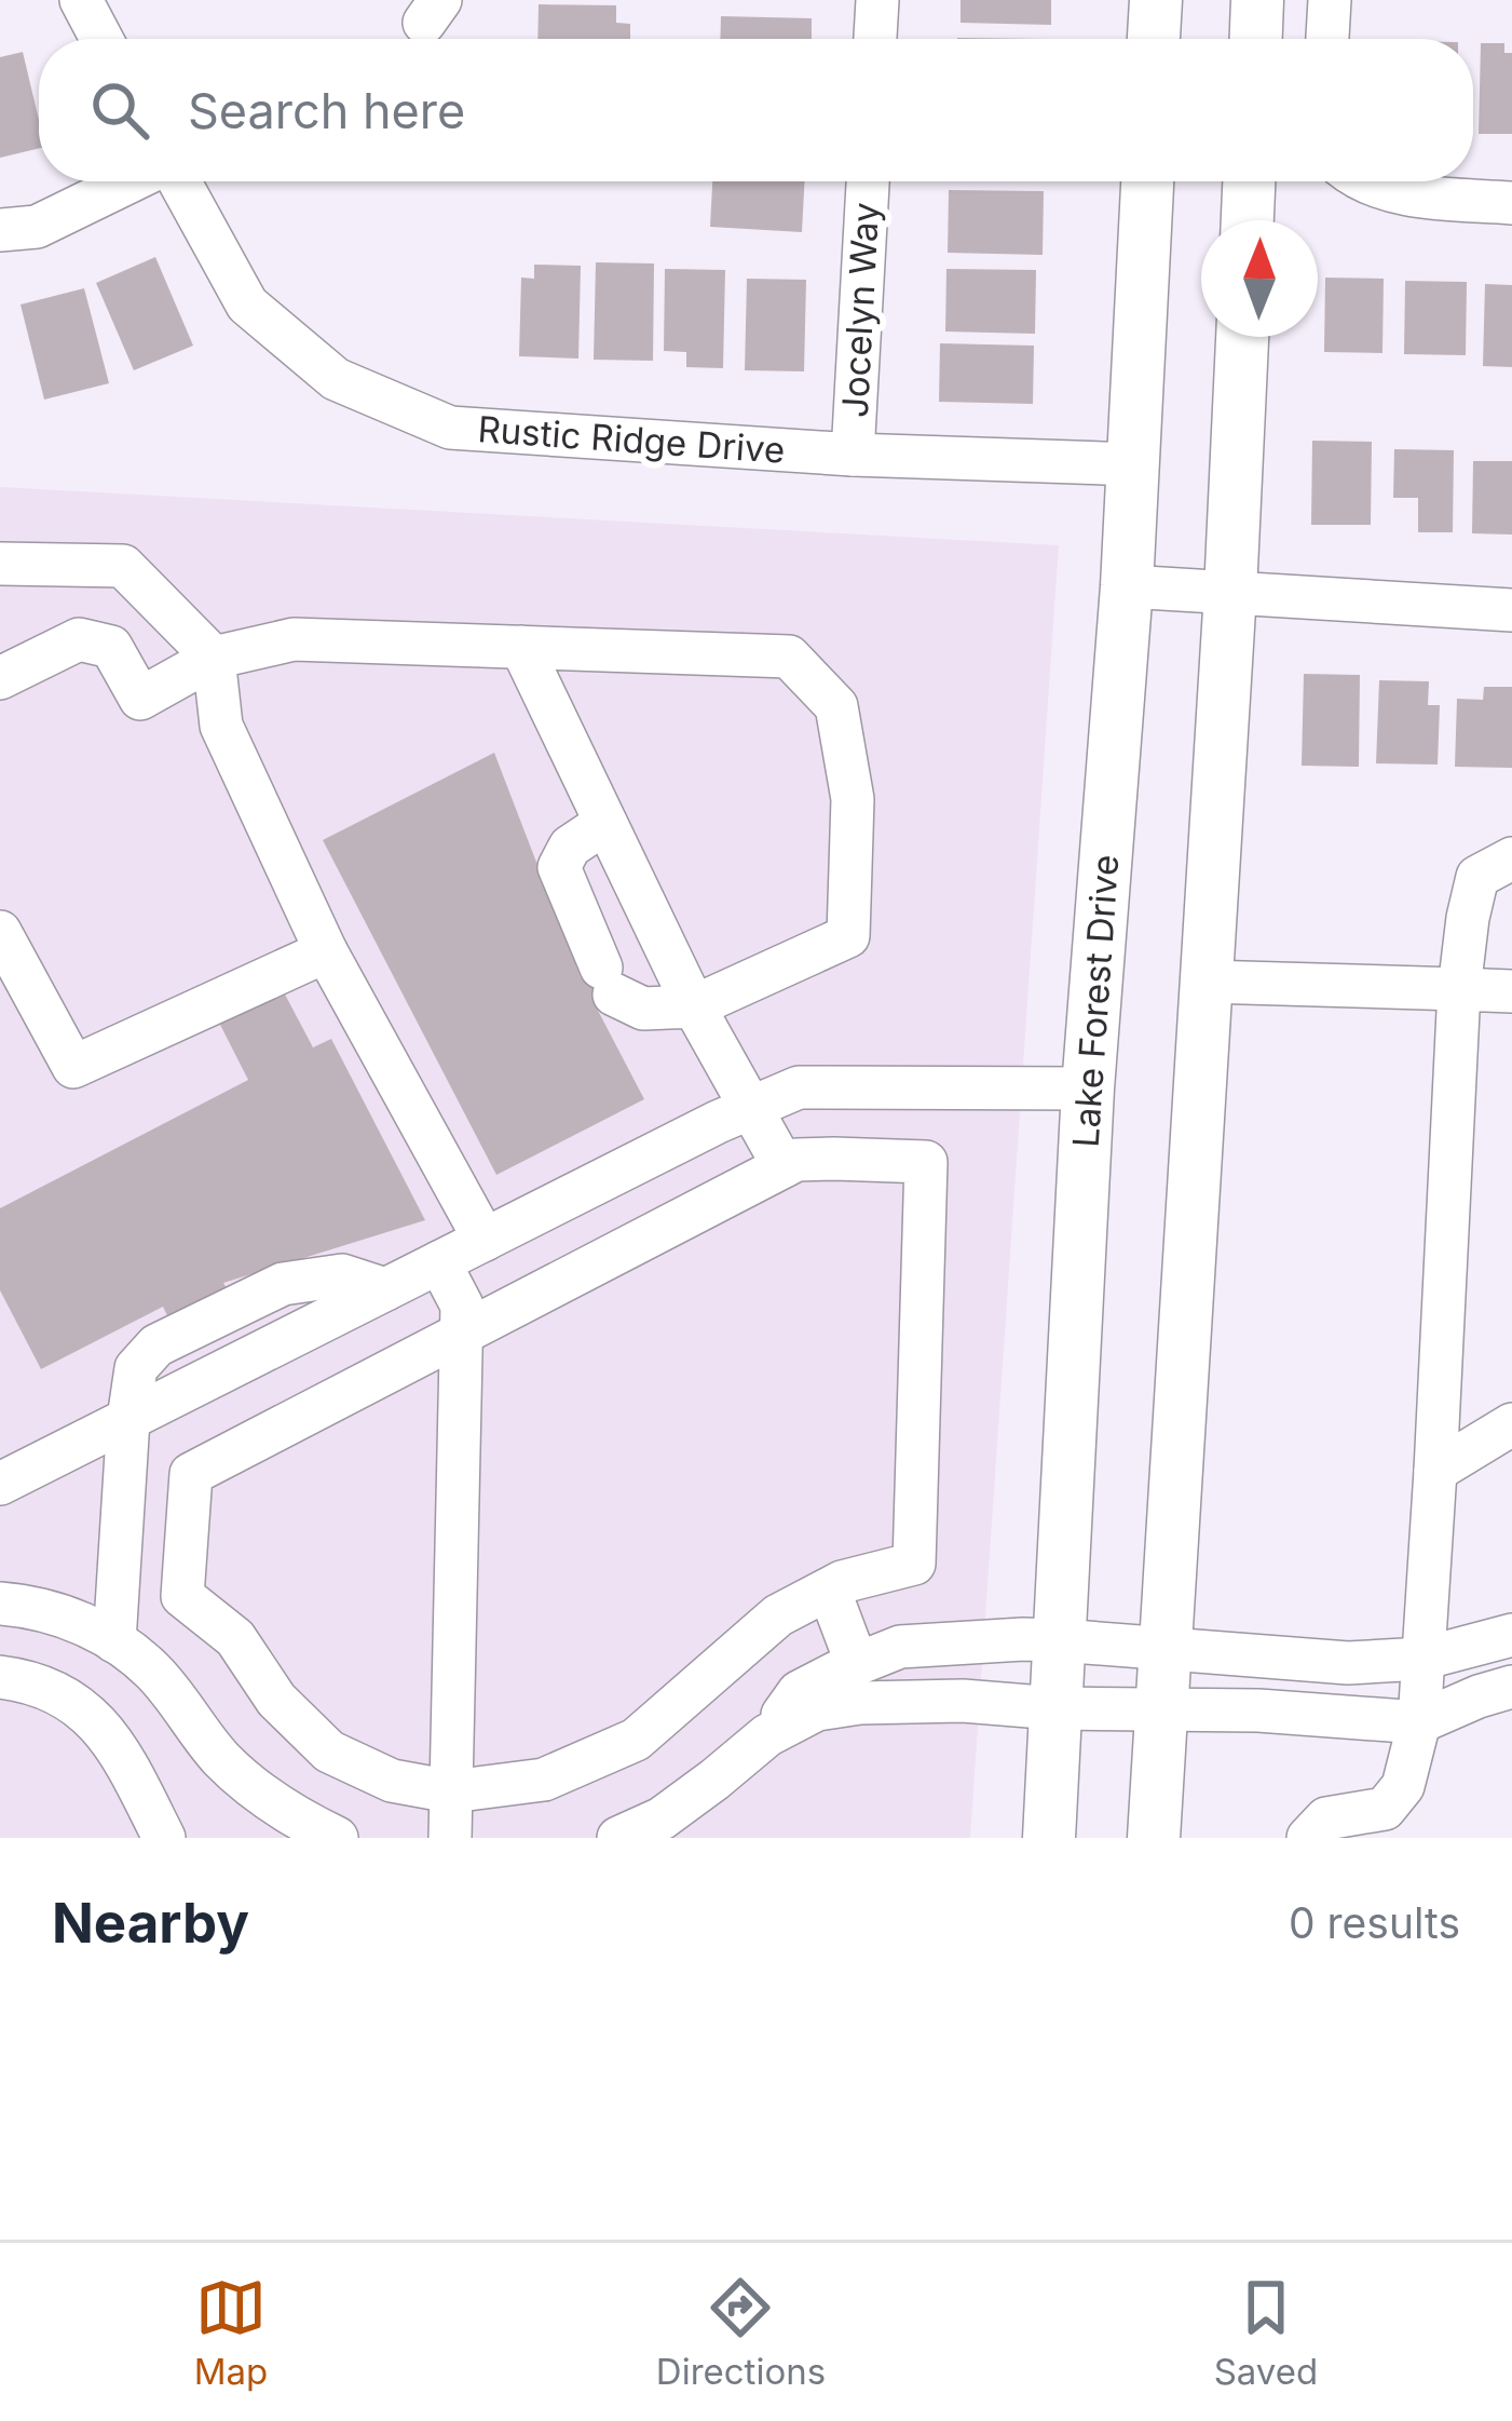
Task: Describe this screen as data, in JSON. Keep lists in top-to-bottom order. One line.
{"streets":{"main road":["Lake Forest Drive"],"street":["Jocelyn Way","Rustic Ridge Drive"]},"crossings":[["Jocelyn Way","Rustic Ridge Drive"],["Rustic Ridge Drive","Lake Forest Drive"]],"north":"top","page":{"search":"Search here","heading":["Nearby","0 results"],"nav":["Map","Directions","Saved"]}}
